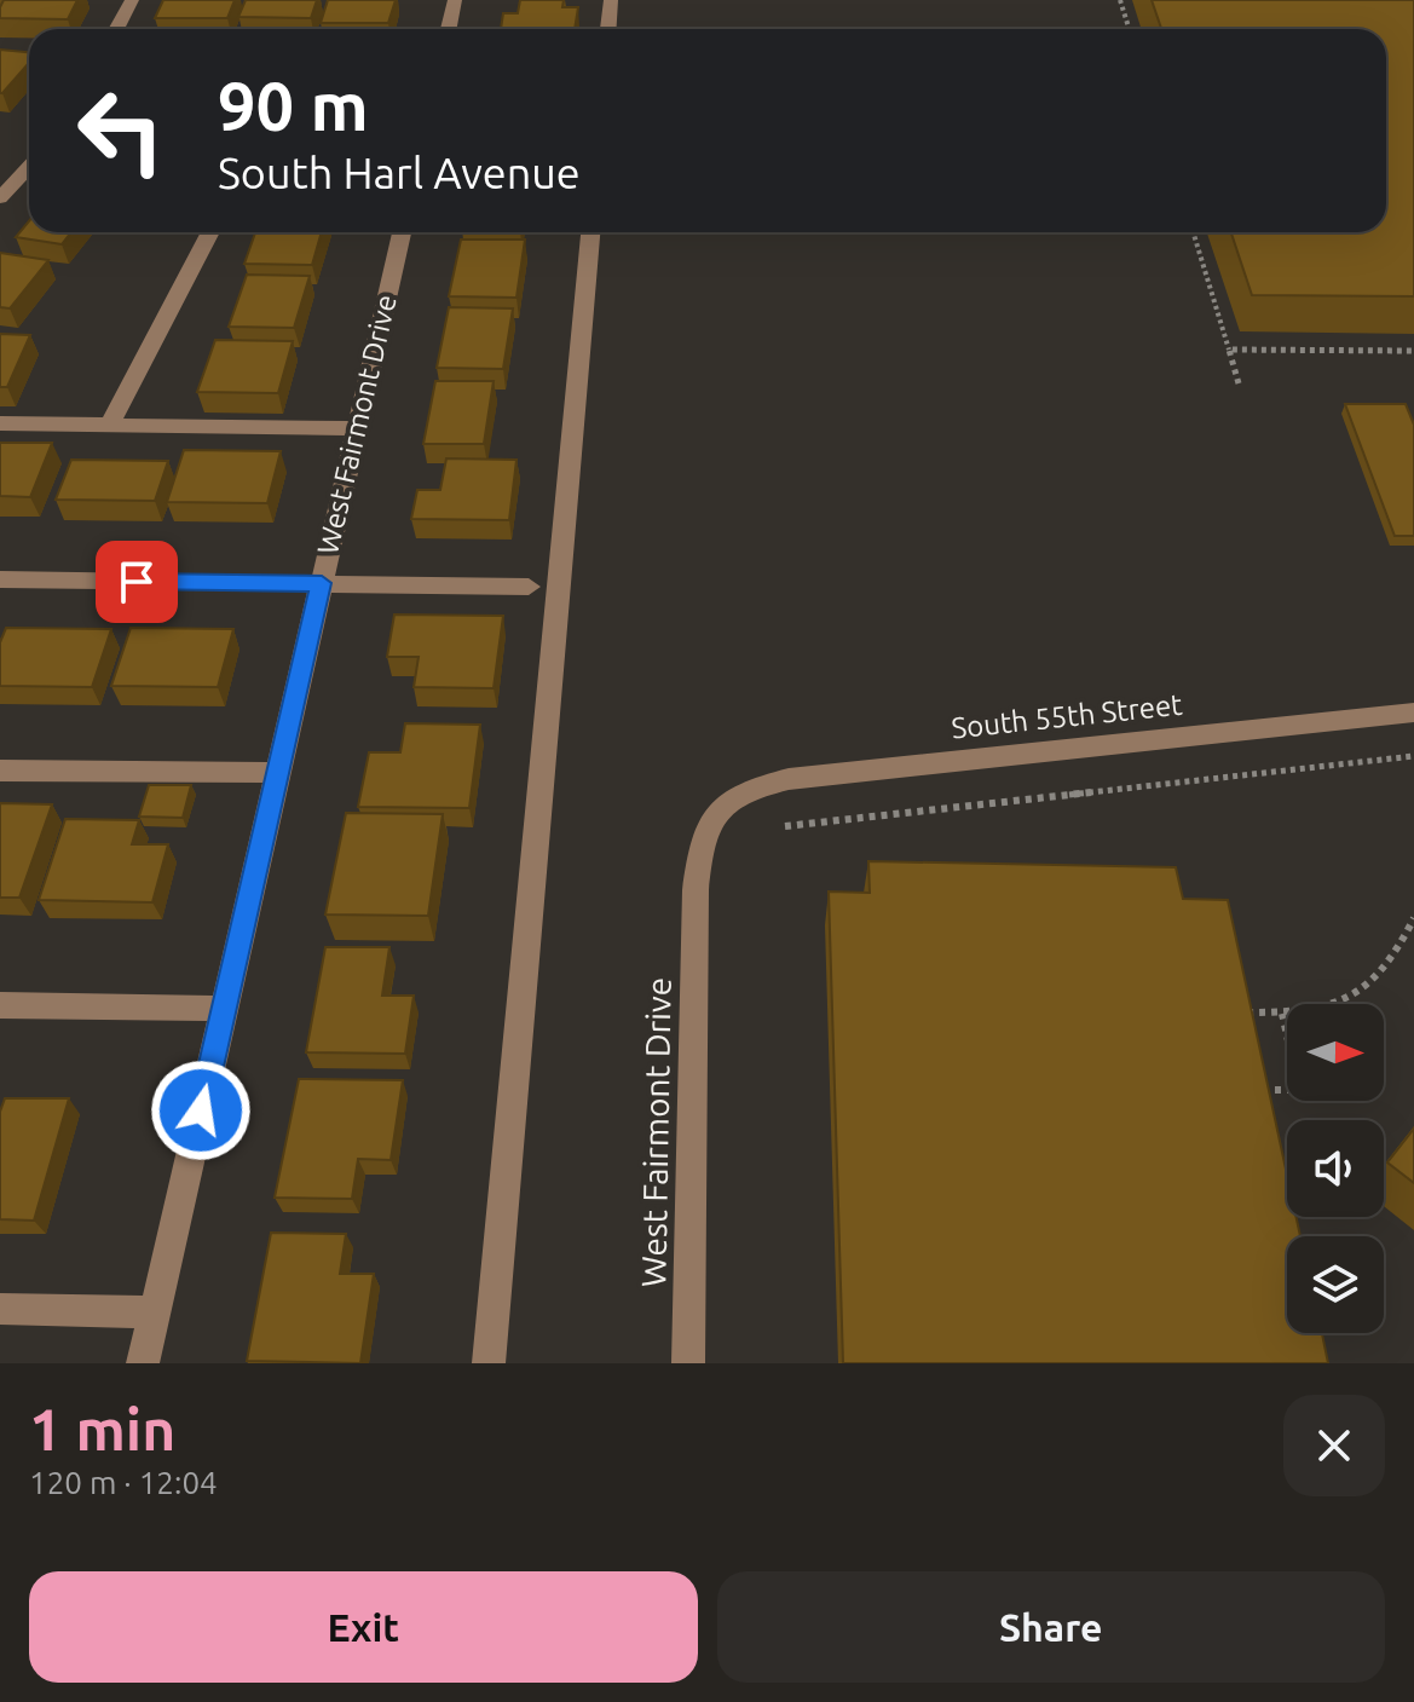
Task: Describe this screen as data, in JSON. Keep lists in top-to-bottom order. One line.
{"streets":{"street":["West Fairmont Drive","South 55th Street"]},"crossings":[["West Fairmont Drive","South 55th Street"]],"north":"right","page":{"turn":["90 m","South Harl Avenue"],"heading":["1 min","120 m · 12:04"],"buttons":["Exit","Share"]}}
